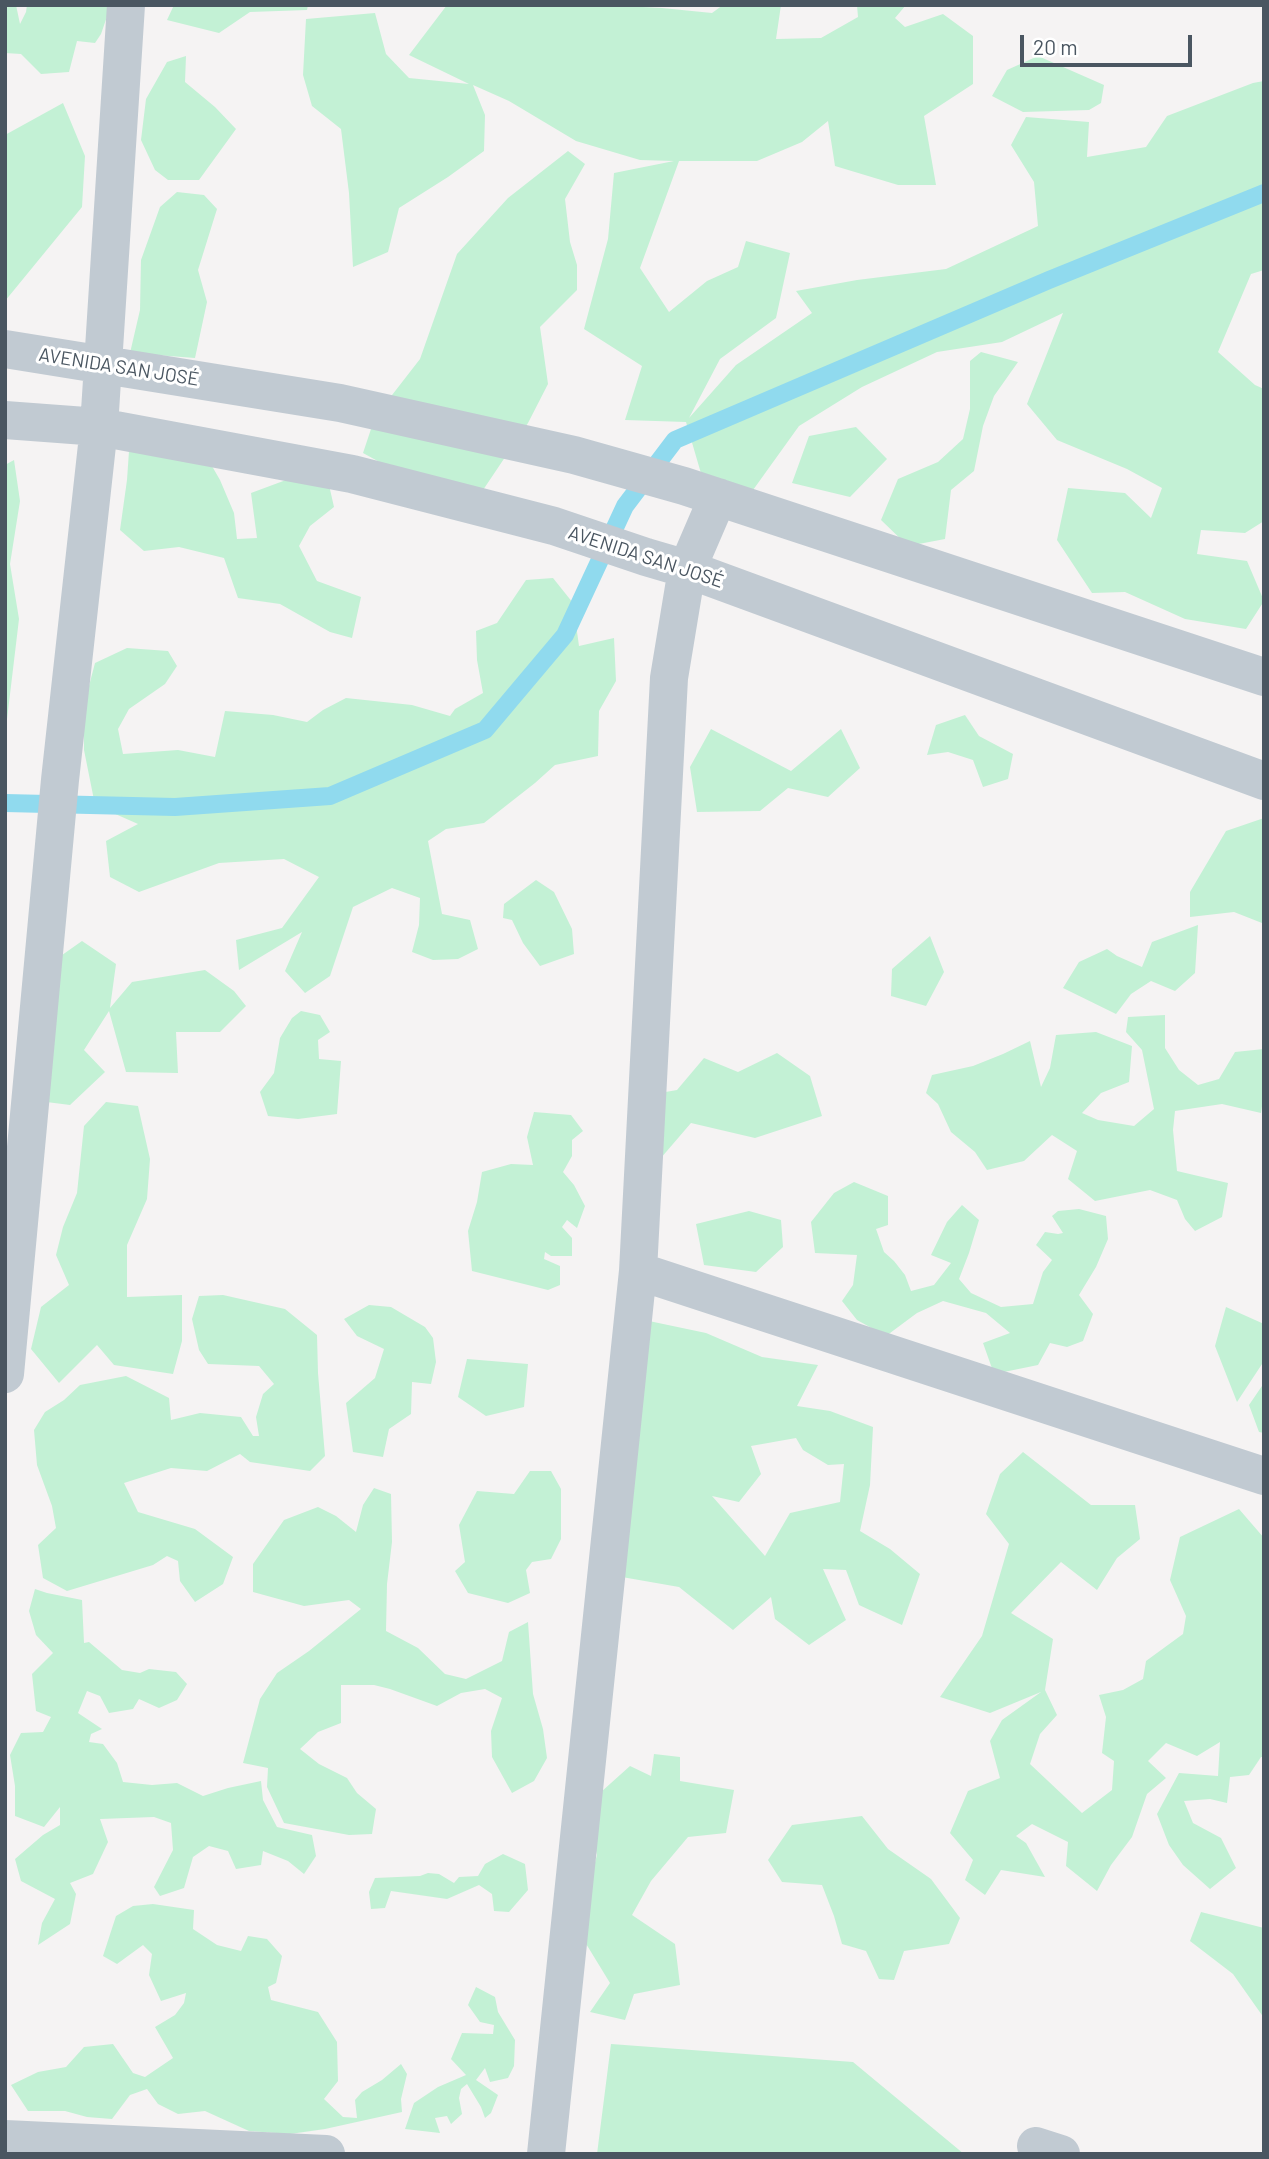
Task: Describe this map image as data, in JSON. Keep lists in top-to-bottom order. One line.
{"streets":{"street":["AVENIDA SAN JOSÉ"]},"scale_bar":"20 m"}
